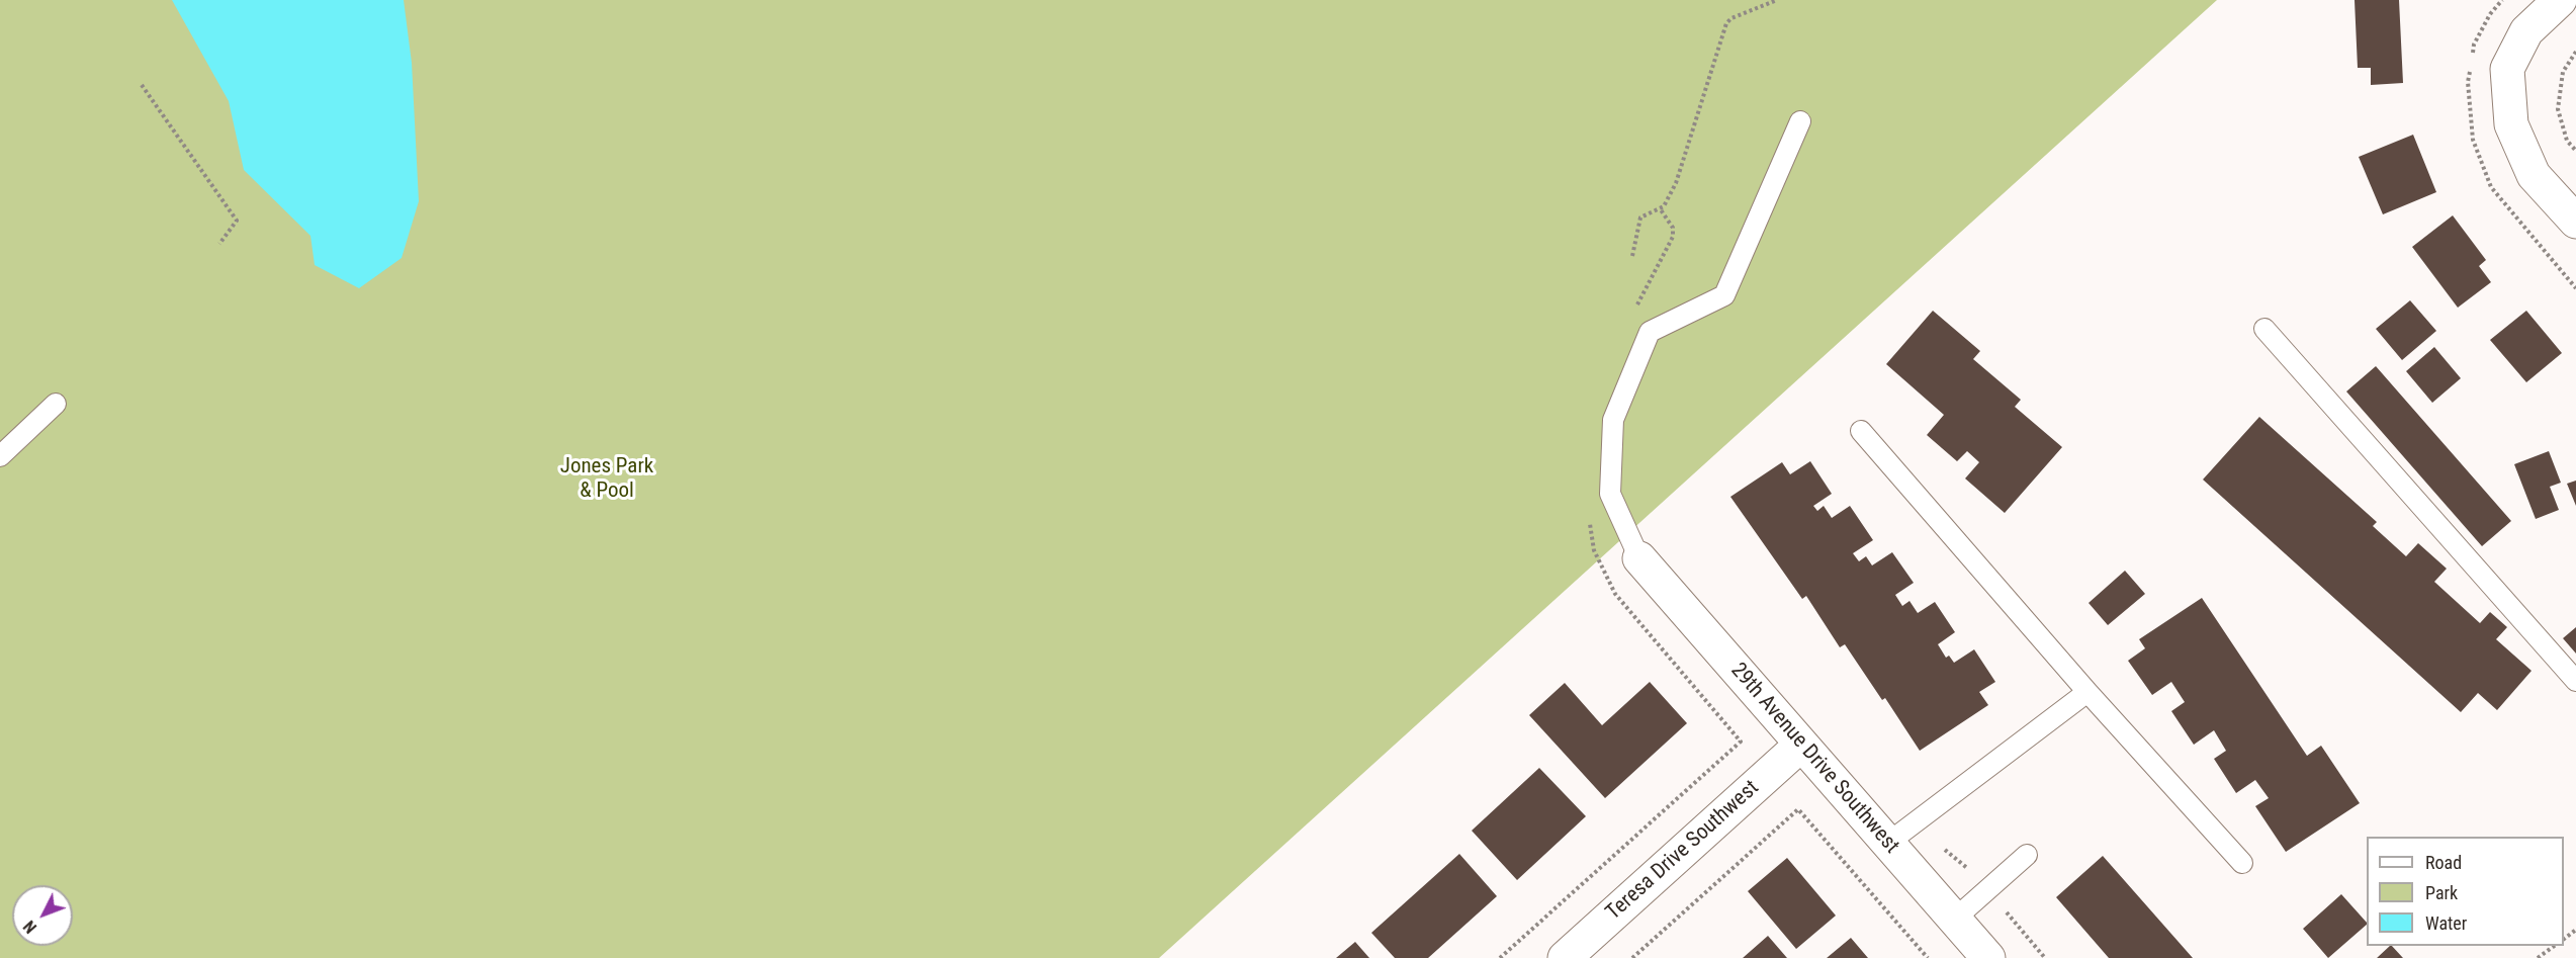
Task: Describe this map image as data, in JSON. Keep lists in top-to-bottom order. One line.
{"streets":{"street":["29th Avenue Drive Southwest","Teresa Drive Southwest"]},"crossings":[["29th Avenue Drive Southwest","Teresa Drive Southwest"]],"parks":["Jones Park & Pool"],"legend":["Road","Park","Water"],"north":"bottom left"}
